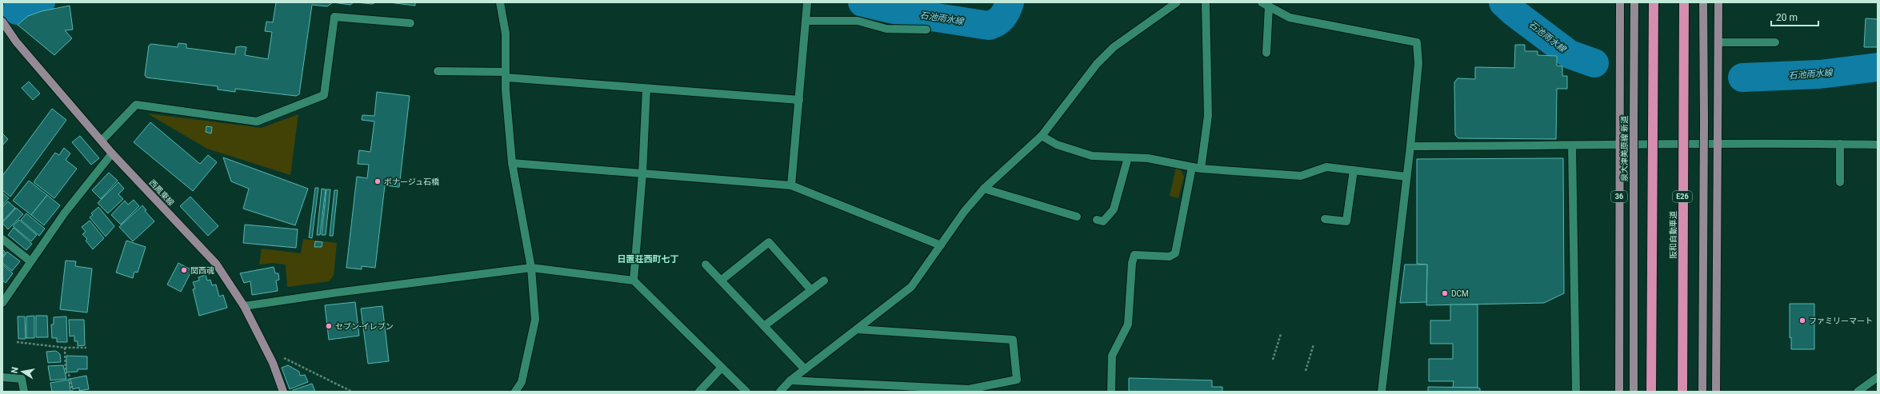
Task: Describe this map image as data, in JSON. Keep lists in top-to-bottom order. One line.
{"streets":{"highway":["E26","阪和自動車道"],"main road":["泉大津美原線 新道","西鳳東線","36"]},"districts":["日置荘西町七丁"],"water":["石池雨水線"],"places":["ボナージュ石橋","関西魂","DCM","ファミリーマート","セブン-イレブン"],"scale_bar":"20 m","north":"left"}
